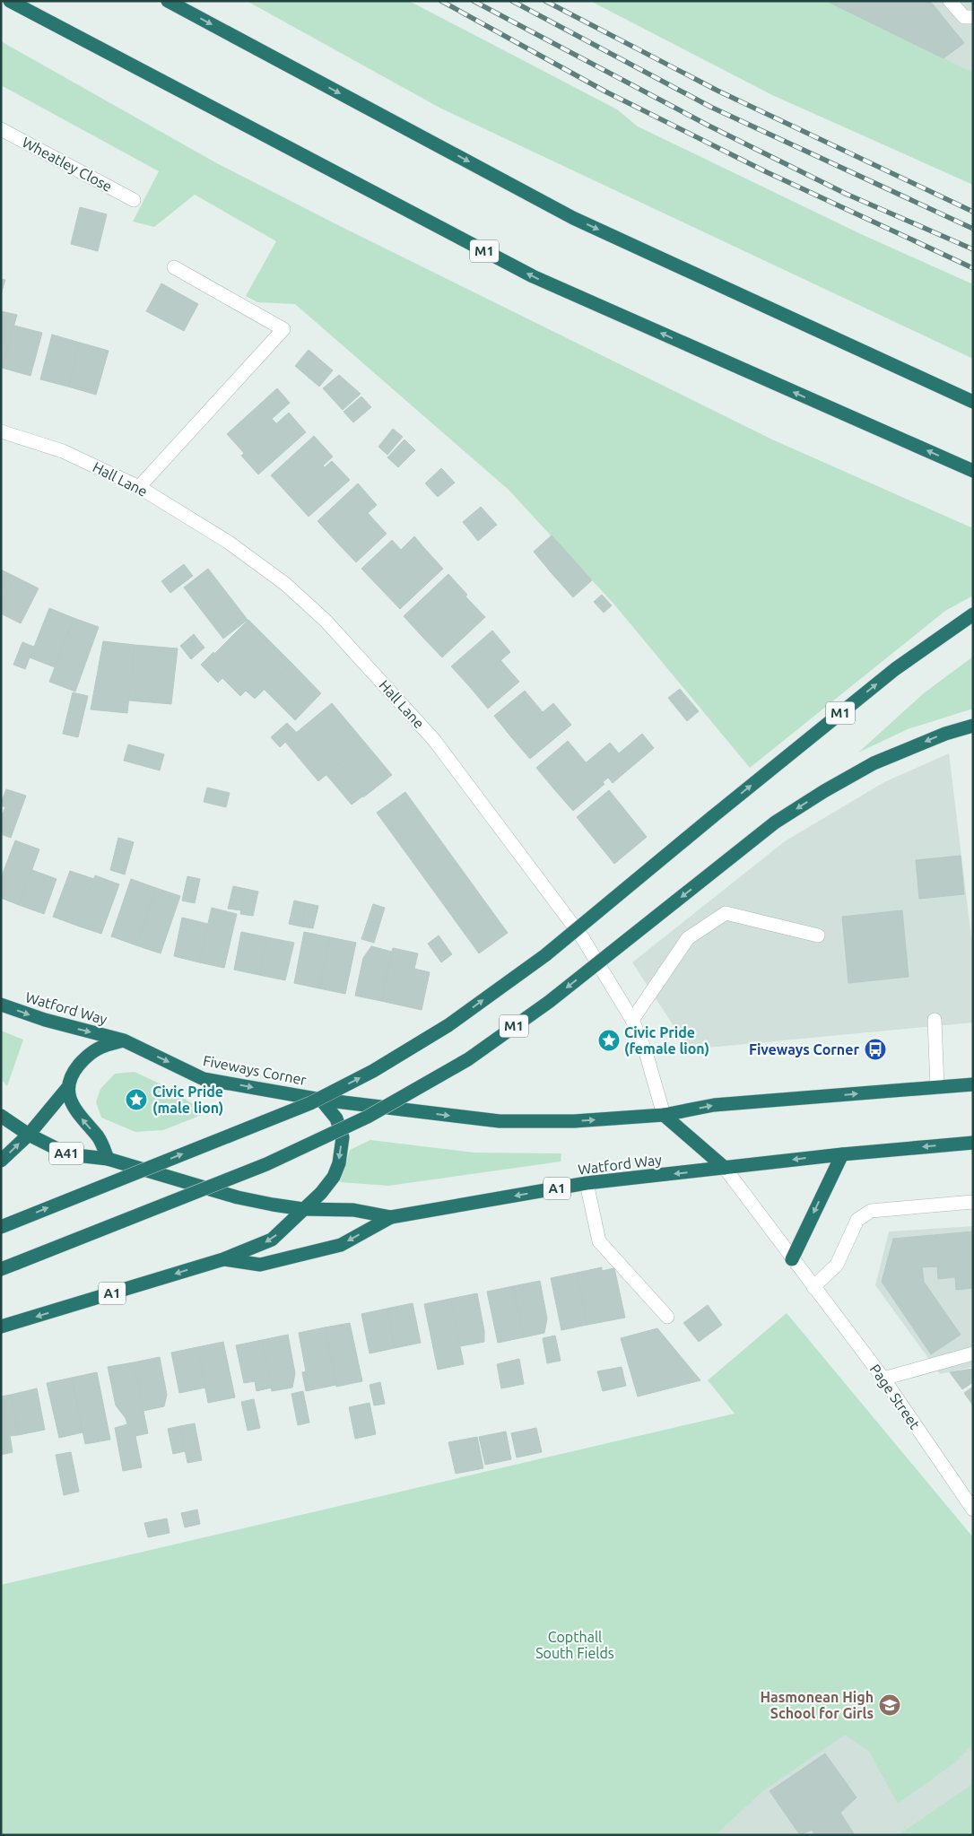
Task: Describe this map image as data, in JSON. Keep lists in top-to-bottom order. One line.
{"streets":{"highway":["M1","Watford Way","Fiveways Corner","A41","A1"],"street":["Wheatley Close","Hall Lane","Page Street"]},"crossings":[["Watford Way","Fiveways Corner"],["Watford Way","A41"],["Watford Way","A1"],["Watford Way","Page Street"],["Fiveways Corner","A1"]],"parks":["Copthall South Fields"],"places":{"place":["Civic Pride (female lion)","Civic Pride (male lion)"],"bus stop":["Fiveways Corner"],"school or university":["Hasmonean High School for Girls"]}}
